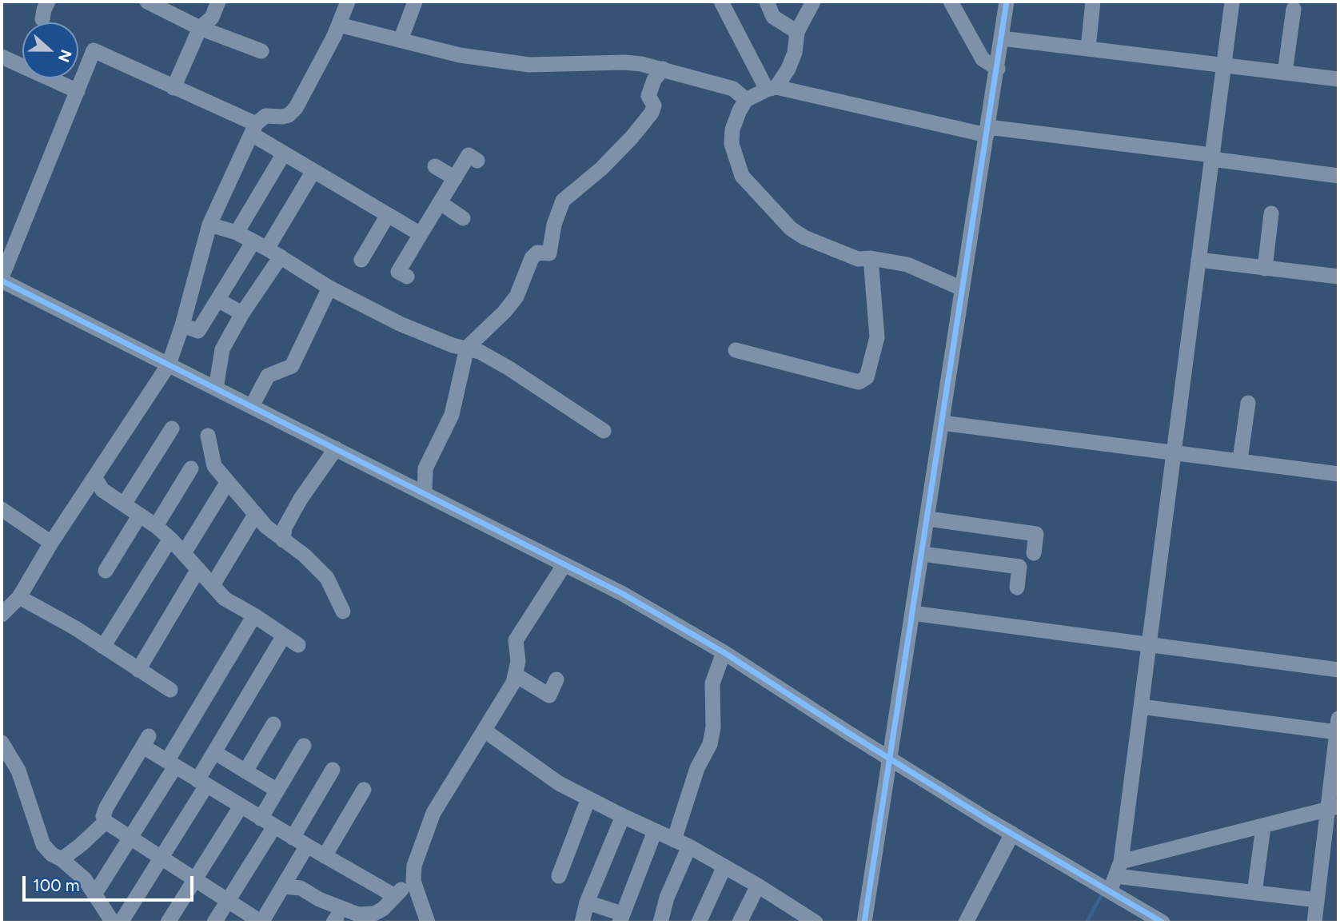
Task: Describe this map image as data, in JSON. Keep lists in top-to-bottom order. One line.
{"scale_bar":"100 m","north":"right"}
